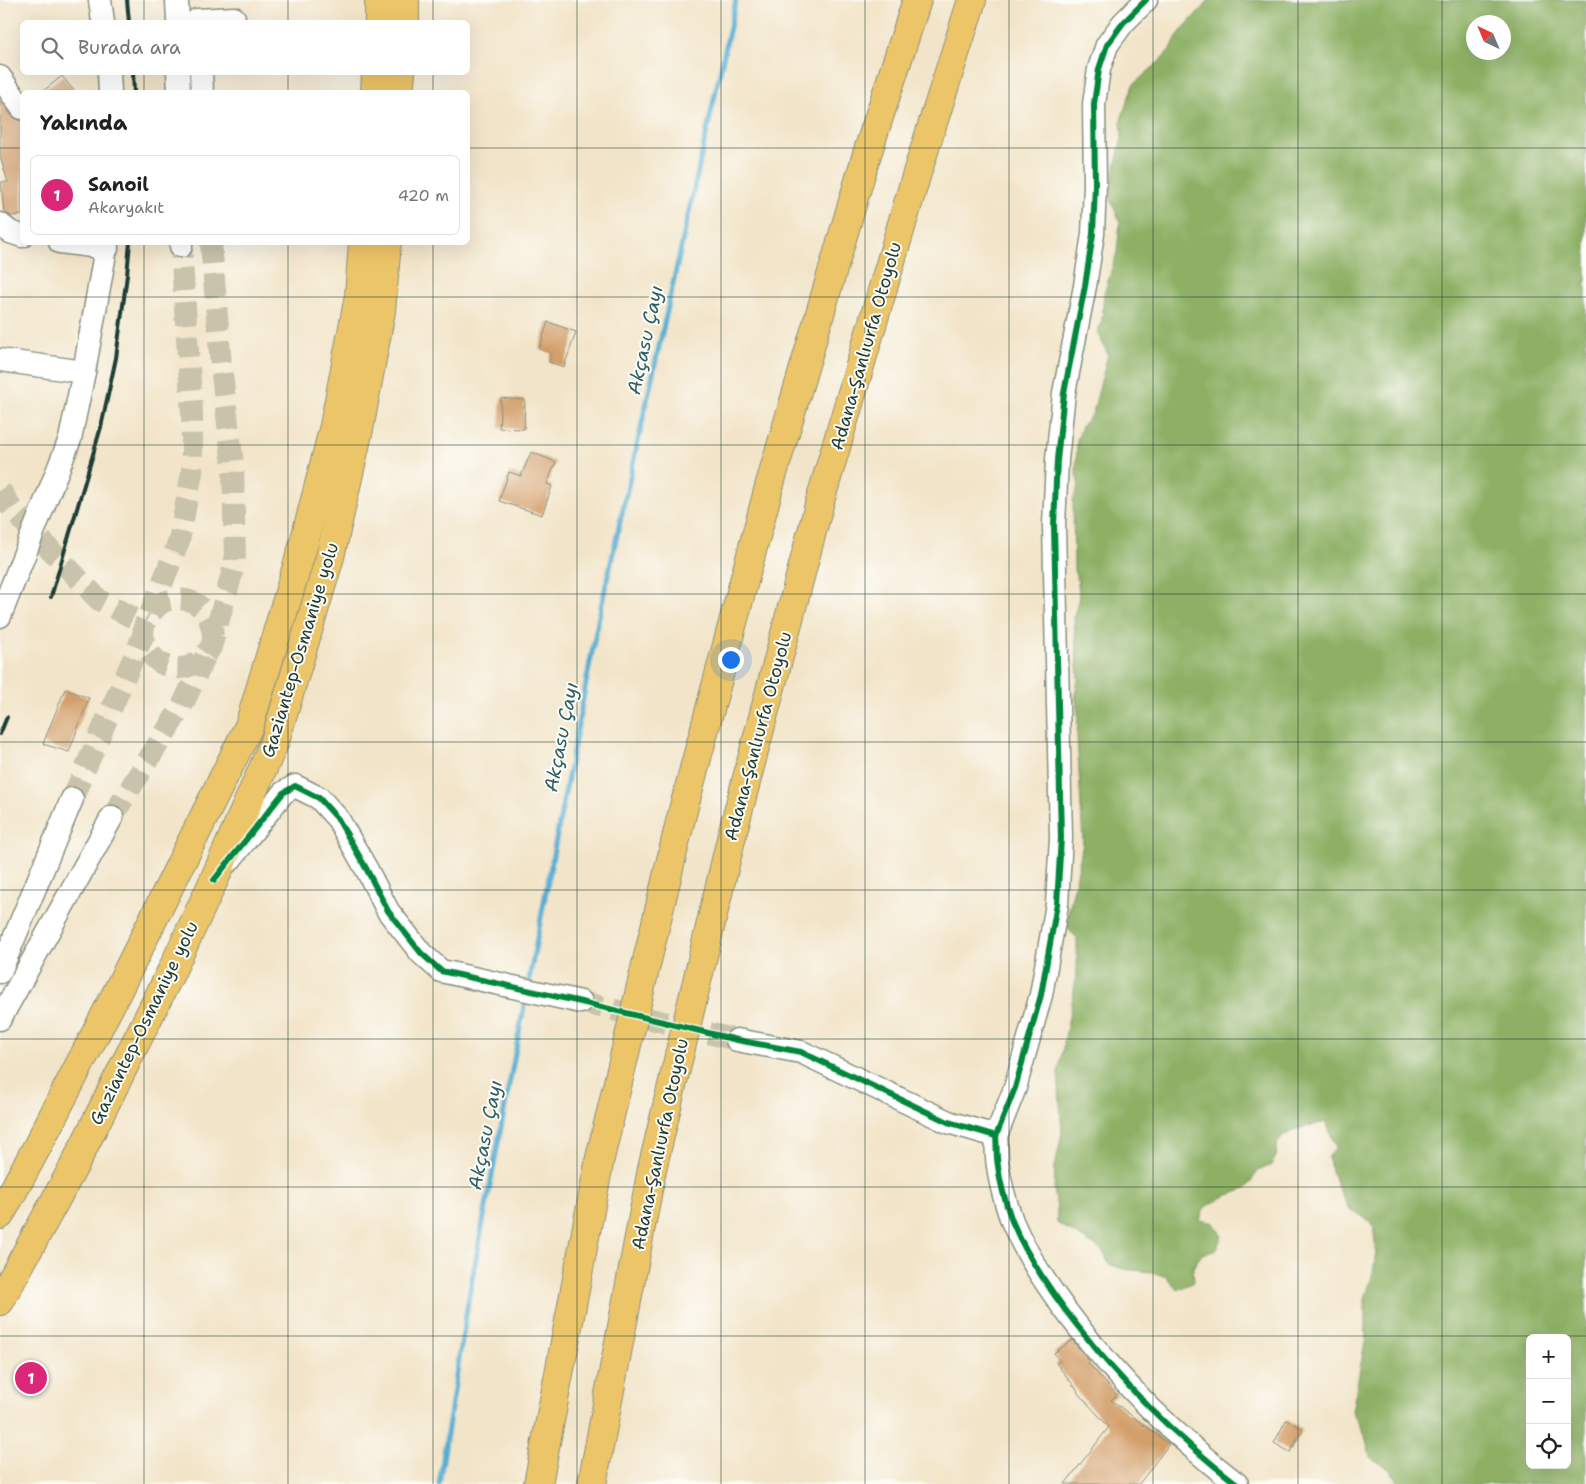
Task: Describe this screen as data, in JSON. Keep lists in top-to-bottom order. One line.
{"streets":{"highway":["Adana-Şanlıurfa Otoyolu","Gaziantep-Osmaniye yolu"]},"water":["Akçasu Çayı"],"north":"top left","page":{"search":"Burada ara","heading":"Yakında","list":[{"mark":"1","name":"Sanoil","note":"Akaryakıt","value":"420 m"}],"map_buttons":["+","−"],"pins":"1"}}
